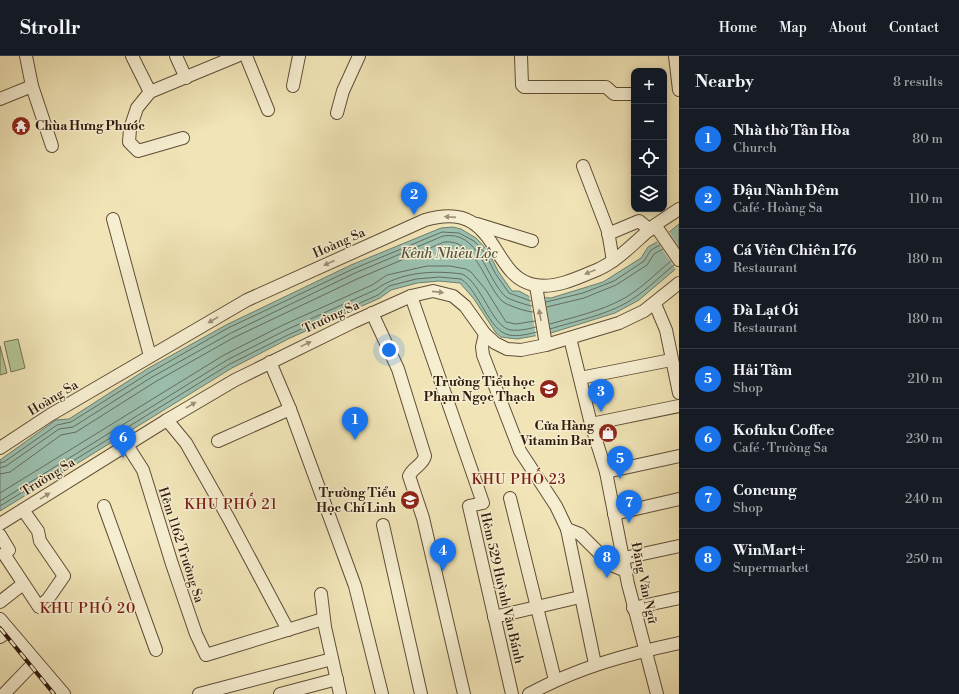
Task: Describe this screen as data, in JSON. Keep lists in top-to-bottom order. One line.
{"streets":{"street":["Hoàng Sa","Trường Sa","Hẻm 1162 Trường Sa","Đặng Văn Ngữ","Hẻm 529 Huỳnh Văn Bánh"]},"crossings":[["Trường Sa","Hẻm 1162 Trường Sa"],["Trường Sa","Đặng Văn Ngữ"],["Trường Sa","Hẻm 529 Huỳnh Văn Bánh"]],"one_way":["Hoàng Sa","Trường Sa"],"districts":["KHU PHỐ 23","KHU PHỐ 21","KHU PHỐ 20"],"water":["Kênh Nhiêu Lộc"],"places":{"temple":["Chùa Hưng Phước"],"school or university":["Trường Tiểu học Phạm Ngọc Thạch","Trường Tiểu Học Chí Linh"],"shop":["Cửa Hàng Vitamin Bar"]},"page":{"header":"Strollr","nav":["Home","Map","About","Contact"],"heading":["Nearby","8 results"],"map_buttons":["+","−"],"list":[{"mark":"1","name":"Nhà thờ Tân Hòa","note":"Church","value":"80 m"},{"mark":"2","name":"Đậu Nành Đêm","note":"Café · Hoàng Sa","value":"110 m"},{"mark":"3","name":"Cá Viên Chiên 176","note":"Restaurant","value":"180 m"},{"mark":"4","name":"Đà Lạt Ơi","note":"Restaurant","value":"180 m"},{"mark":"5","name":"Hải Tâm","note":"Shop","value":"210 m"},{"mark":"6","name":"Kofuku Coffee","note":"Café · Trường Sa","value":"230 m"},{"mark":"7","name":"Concung","note":"Shop","value":"240 m"},{"mark":"8","name":"WinMart+","note":"Supermarket","value":"250 m"}],"pins":["2","3","1","6","5","7","4","8"]}}
